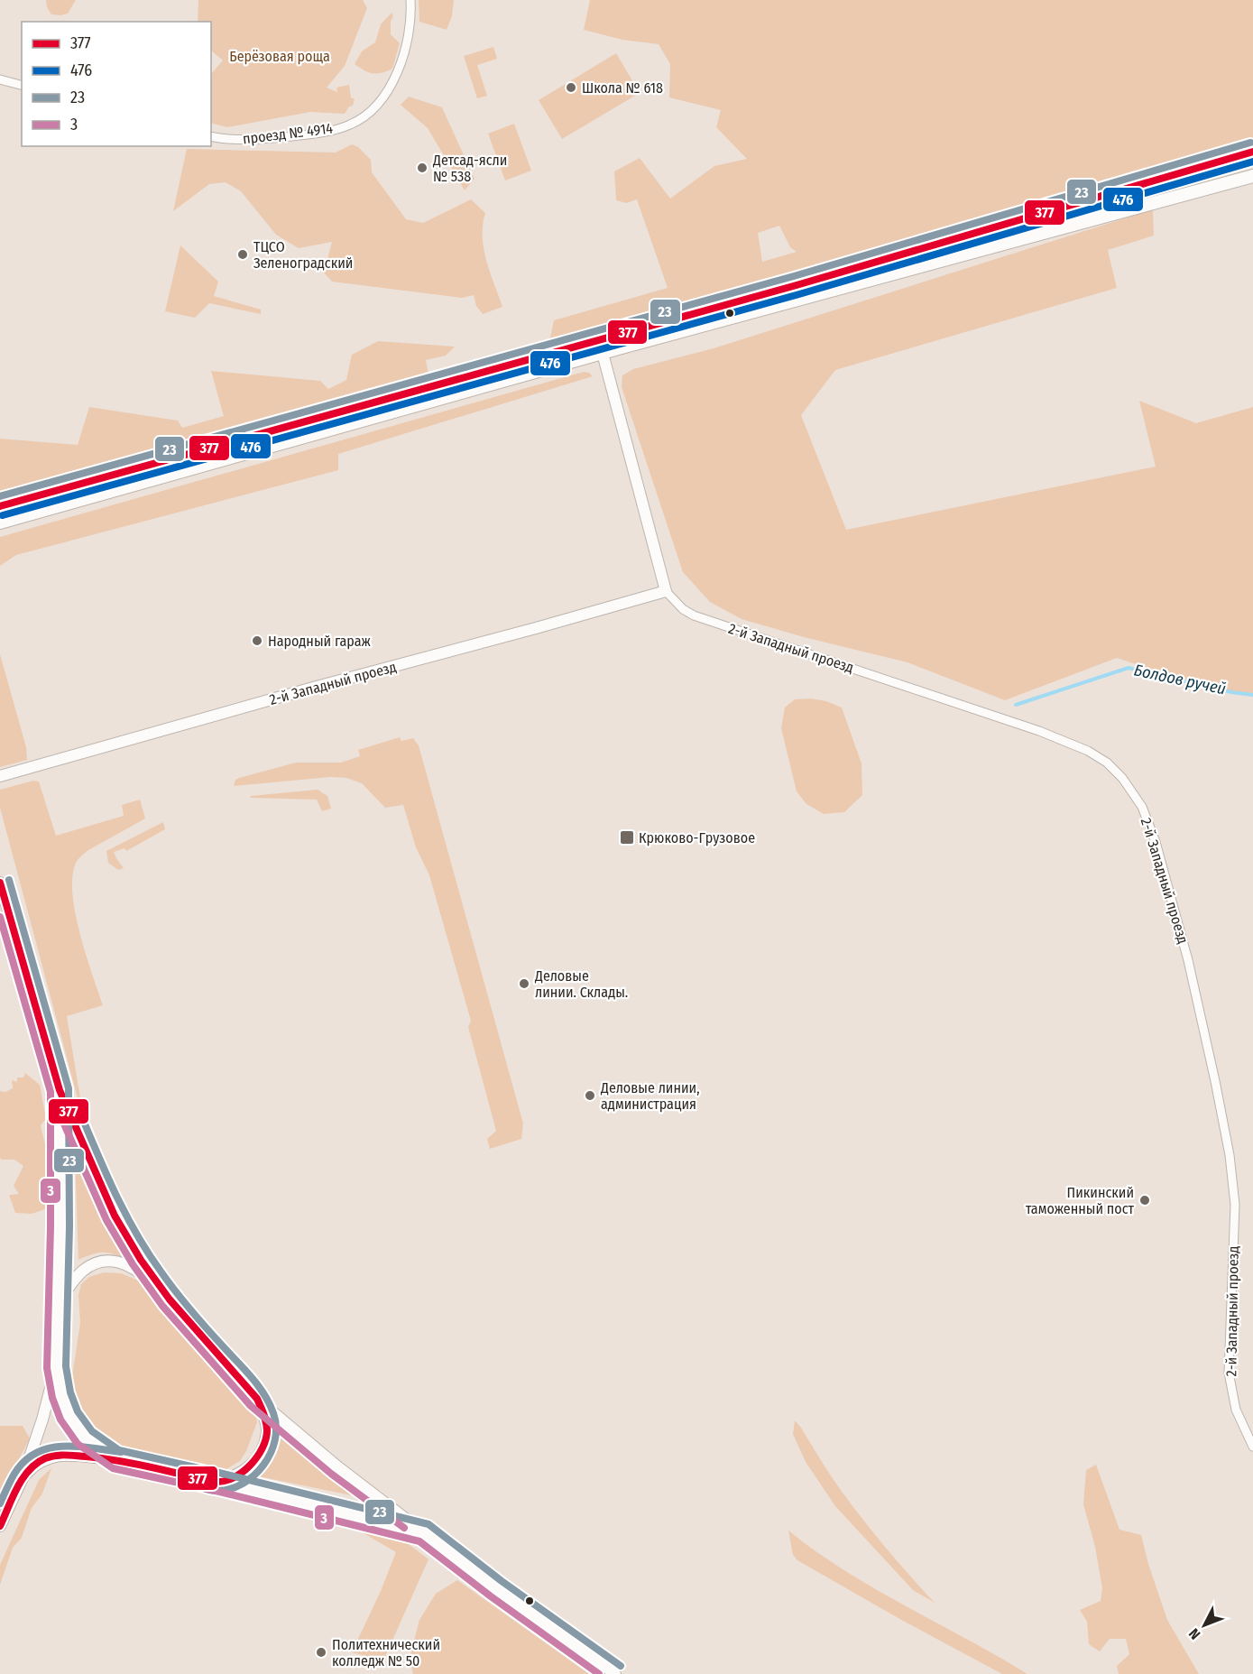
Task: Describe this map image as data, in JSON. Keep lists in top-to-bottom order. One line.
{"streets":{"main road":["2-й Западный проезд"],"street":["проезд № 4914"]},"water":["Болдов ручей"],"parks":["Берёзовая роща"],"places":{"other":["Школа № 618","Детсад-ясли № 538","ТЦСО Зеленоградский","Народный гараж","Деловые линии. Склады.","Деловые линии, администрация","Пикинский таможенный пост","Политехнический колледж № 50"],"transit":["Крюково-Грузовое"]},"lines":["transit line 23","transit line 377","transit line 476","transit line 3"],"legend":["377","476","23","3"],"north":"bottom left"}
